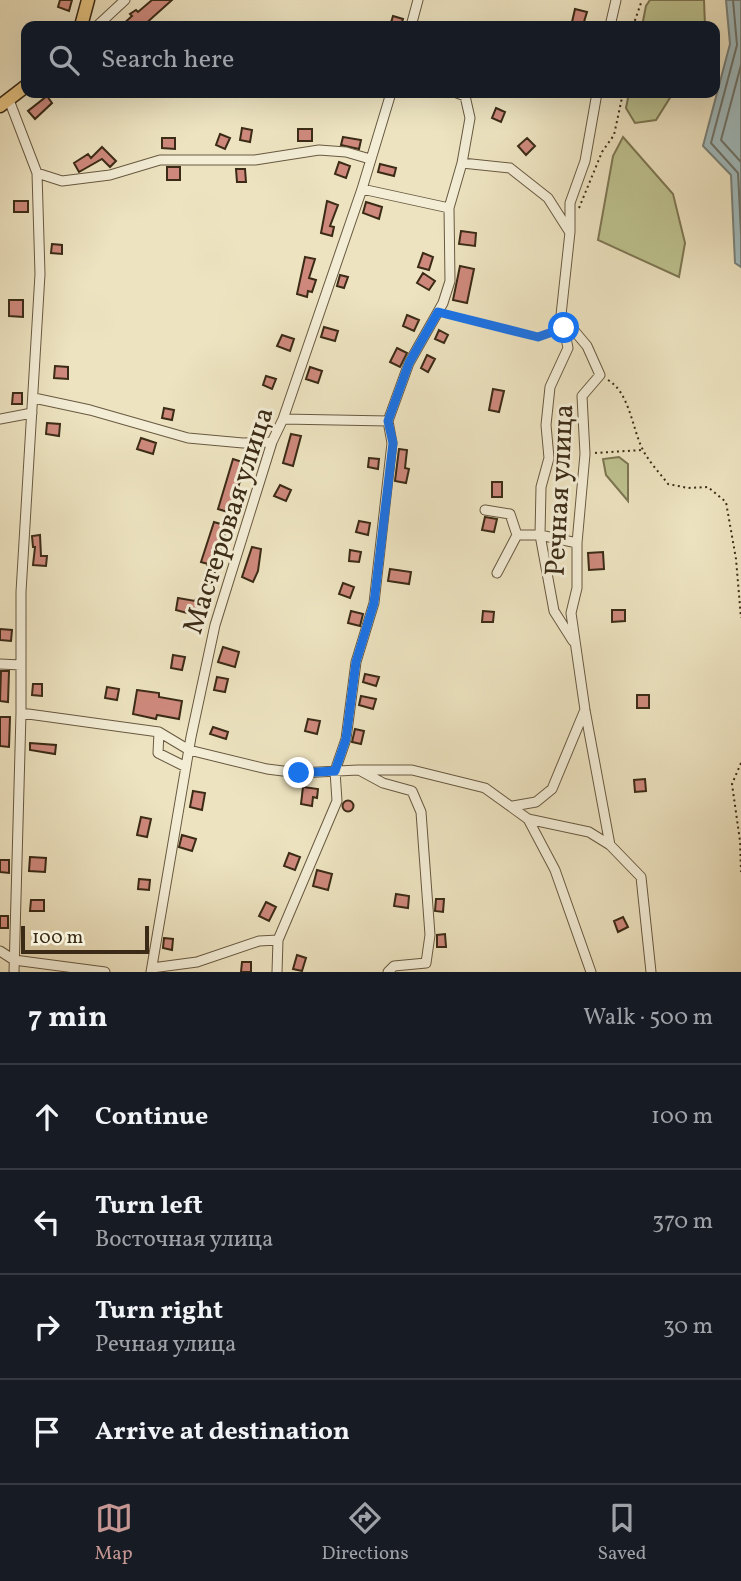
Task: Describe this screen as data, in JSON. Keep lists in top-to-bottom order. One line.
{"streets":{"street":["Речная улица","Мастеровая улица"]},"scale_bar":"100 m","page":{"search":"Search here","scale":"100 m","heading":["7 min","Walk · 500 m"],"list":[["Continue","100 m"],["Turn left","Восточная улица","370 m"],["Turn right","Речная улица","30 m"],"Arrive at destination"],"nav":["Map","Directions","Saved"]}}
